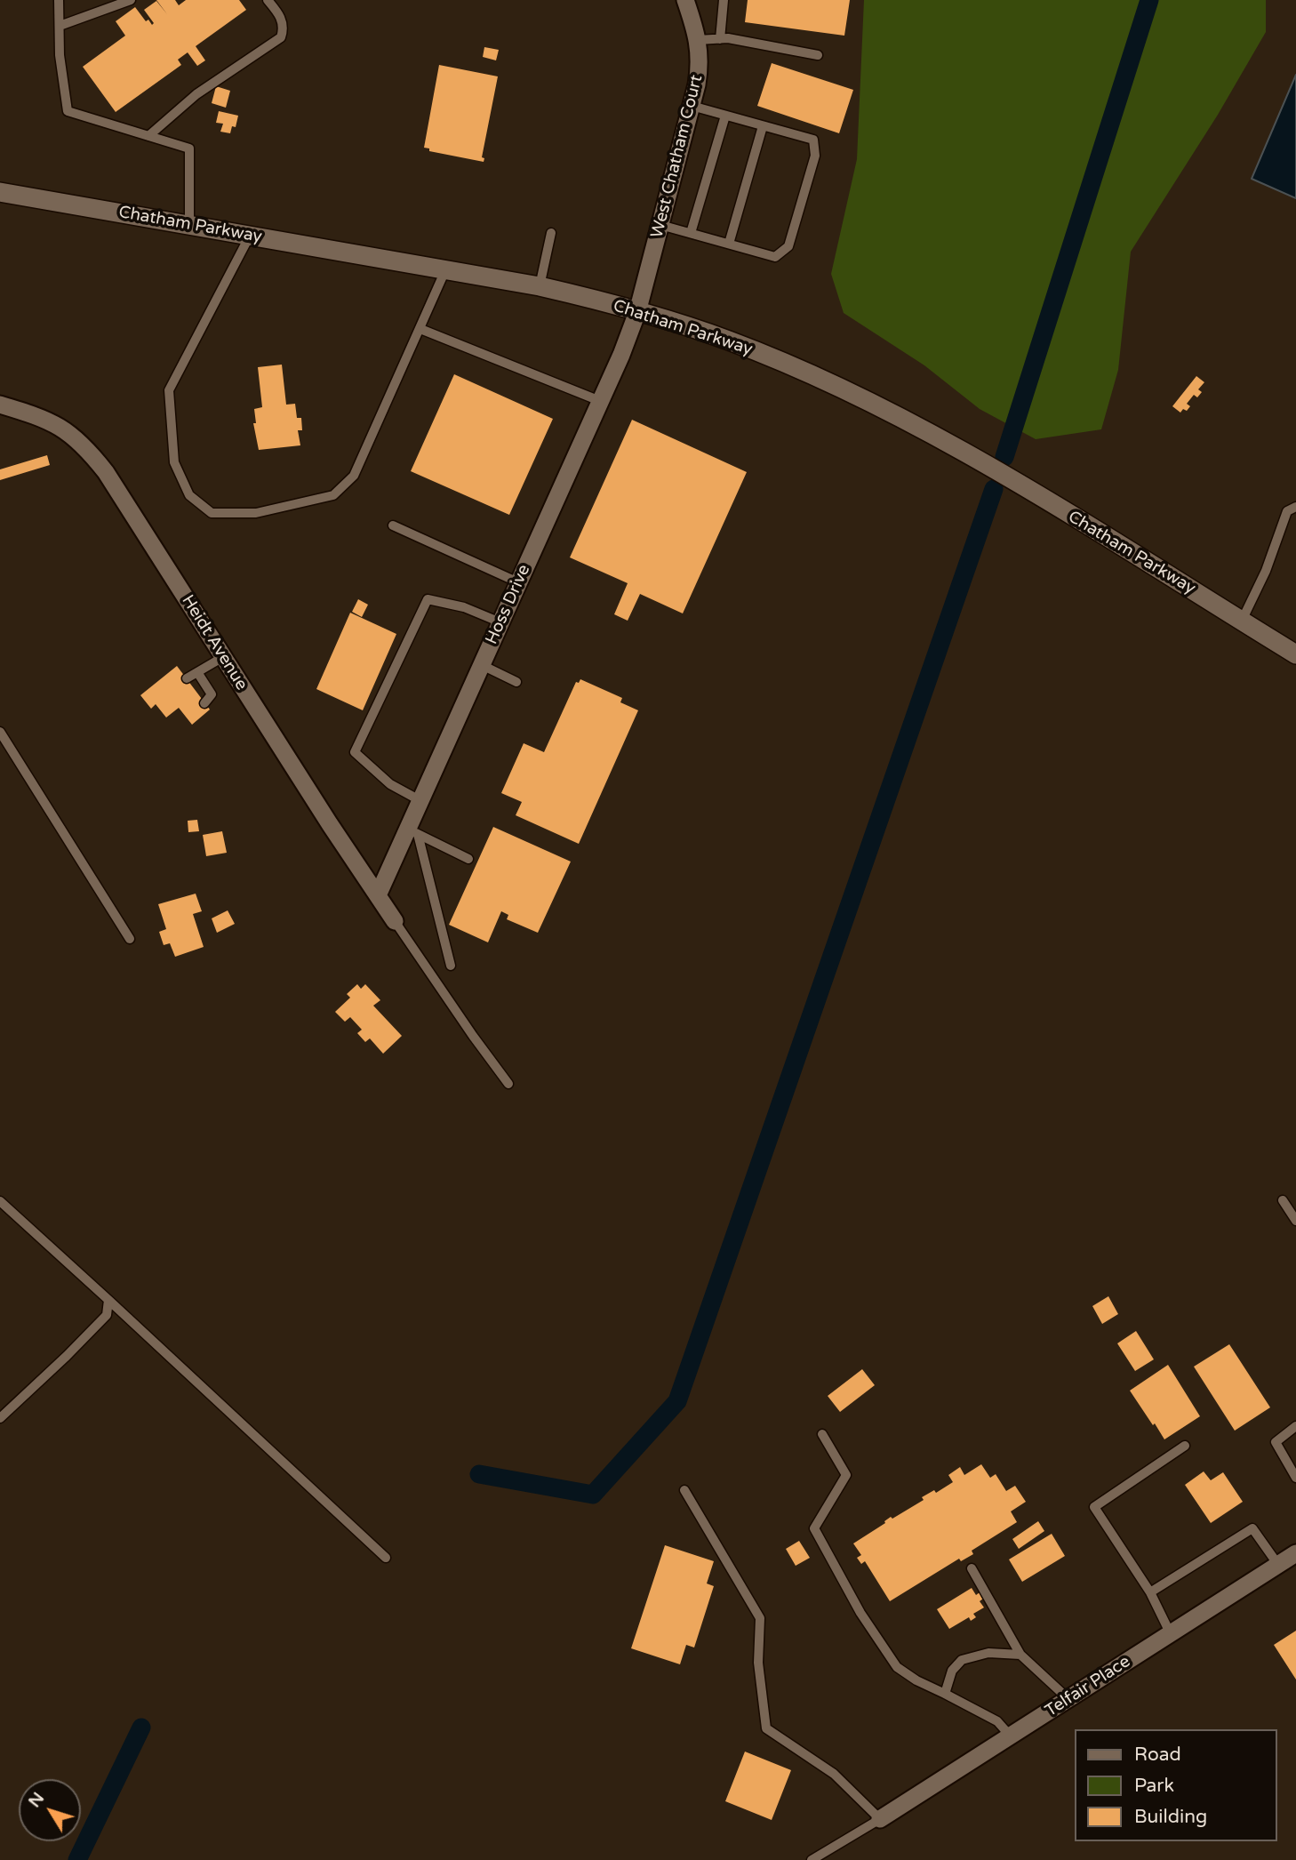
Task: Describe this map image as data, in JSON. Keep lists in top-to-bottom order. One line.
{"streets":{"main road":["Chatham Parkway"],"street":["West Chatham Court","Hoss Drive","Heidt Avenue","Telfair Place"]},"crossings":[["West Chatham Court","Chatham Parkway"],["West Chatham Court","Hoss Drive"],["Chatham Parkway","Hoss Drive"],["Hoss Drive","Heidt Avenue"]],"legend":["Road","Park","Building"],"north":"top left"}
